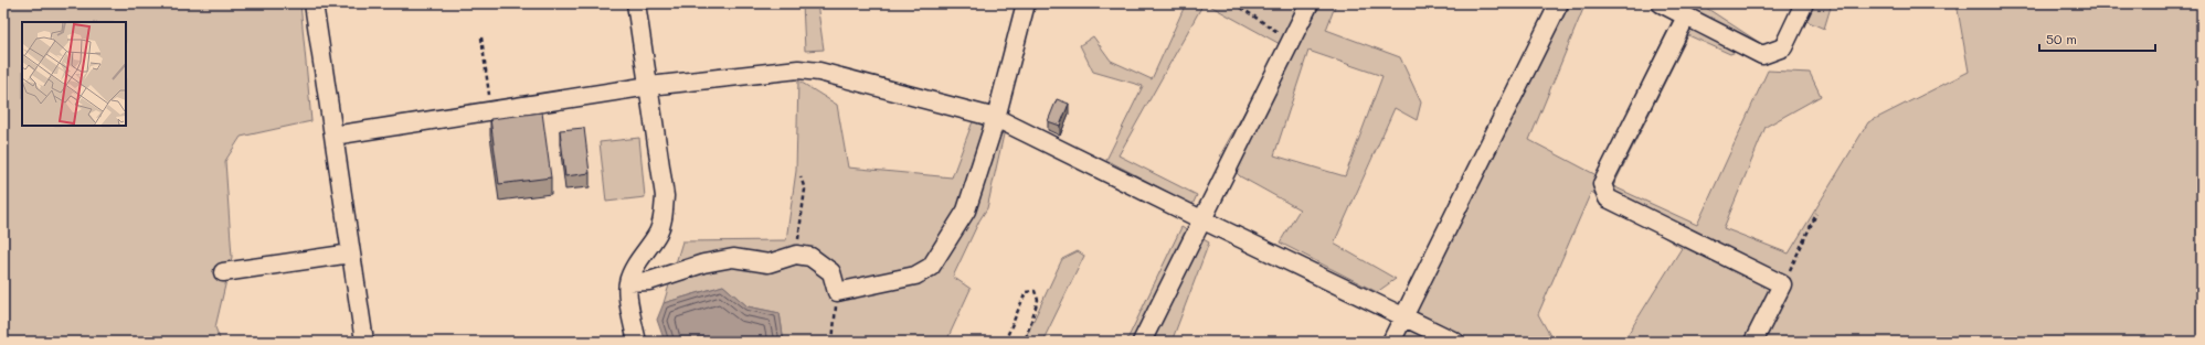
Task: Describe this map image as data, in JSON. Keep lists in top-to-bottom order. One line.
{"scale_bar":"50 m"}
